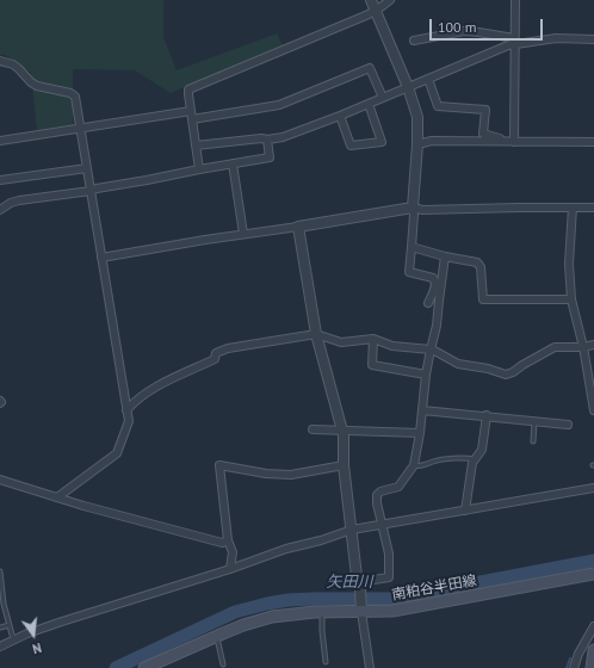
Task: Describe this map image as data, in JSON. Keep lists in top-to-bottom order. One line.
{"streets":{"main road":["南粕谷半田線"]},"water":["矢田川"],"scale_bar":"100 m","north":"bottom"}
